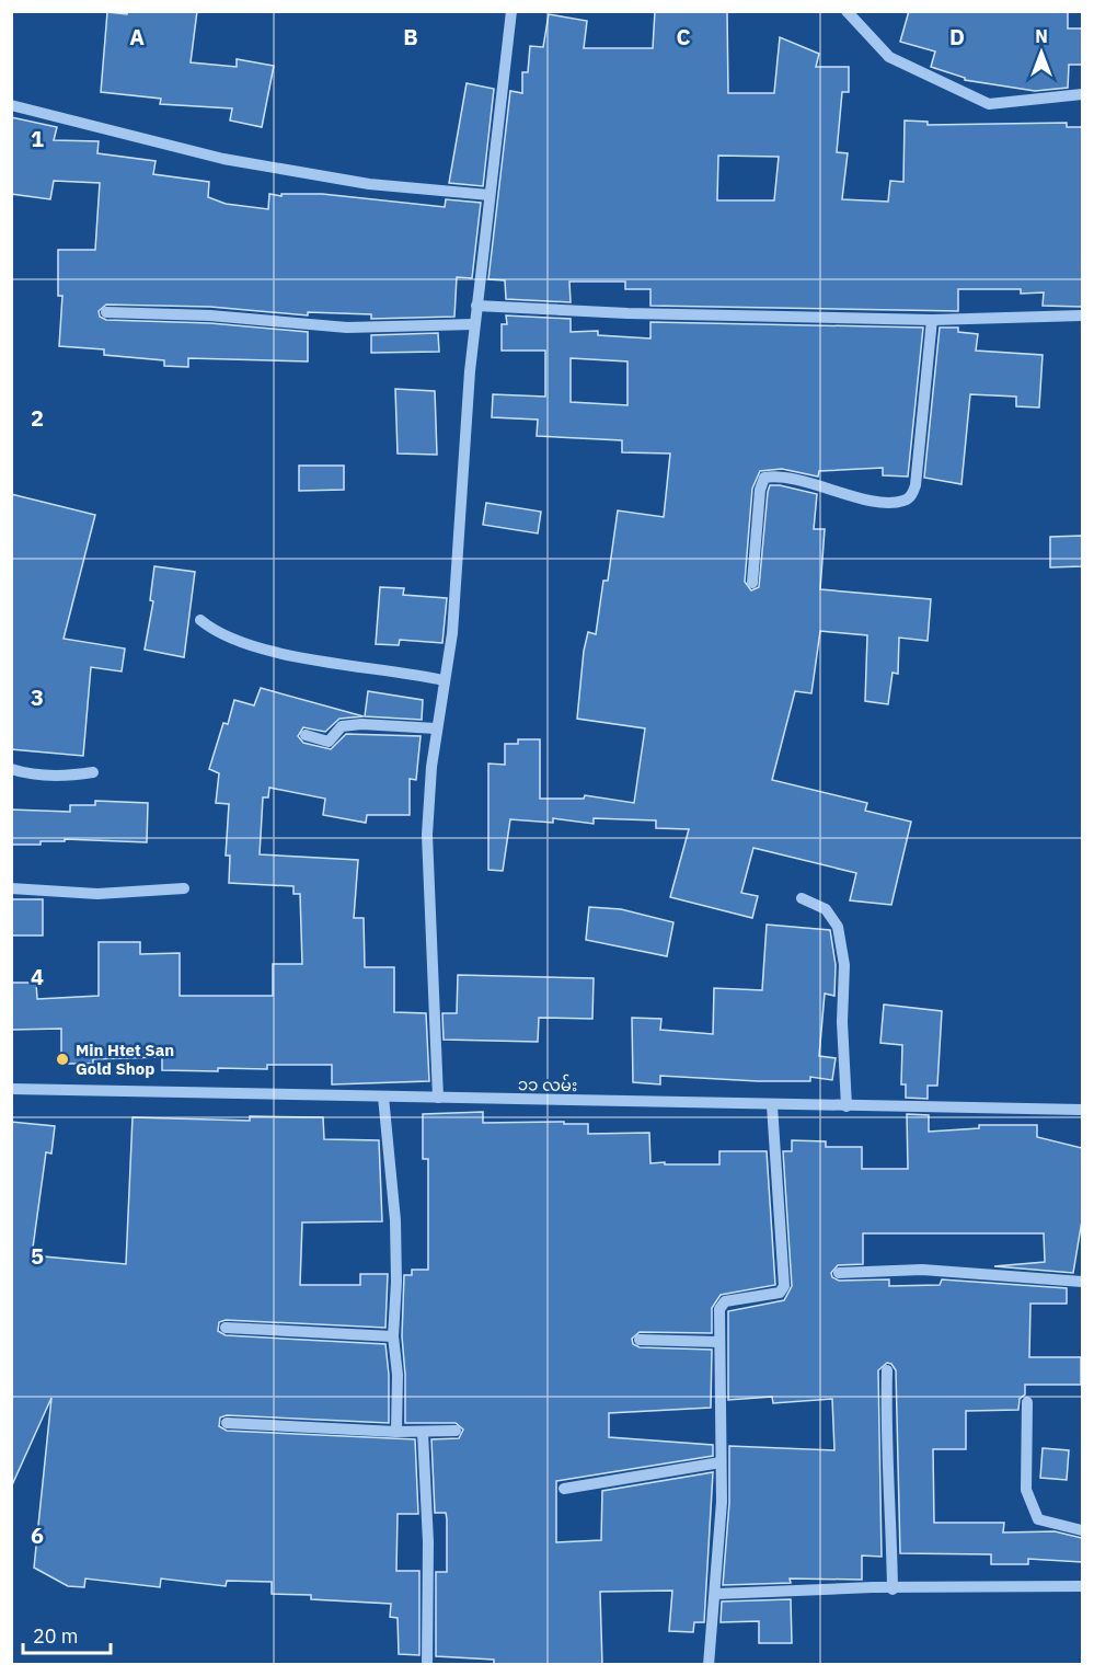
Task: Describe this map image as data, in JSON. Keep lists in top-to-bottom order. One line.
{"streets":{"street":["၁၁ လမ်း"]},"places":["Min Htet San Gold Shop"],"scale_bar":"20 m","north":"top","grid":{"columns":["A","B","C","D"],"rows":["1","2","3","4","5","6"]}}
